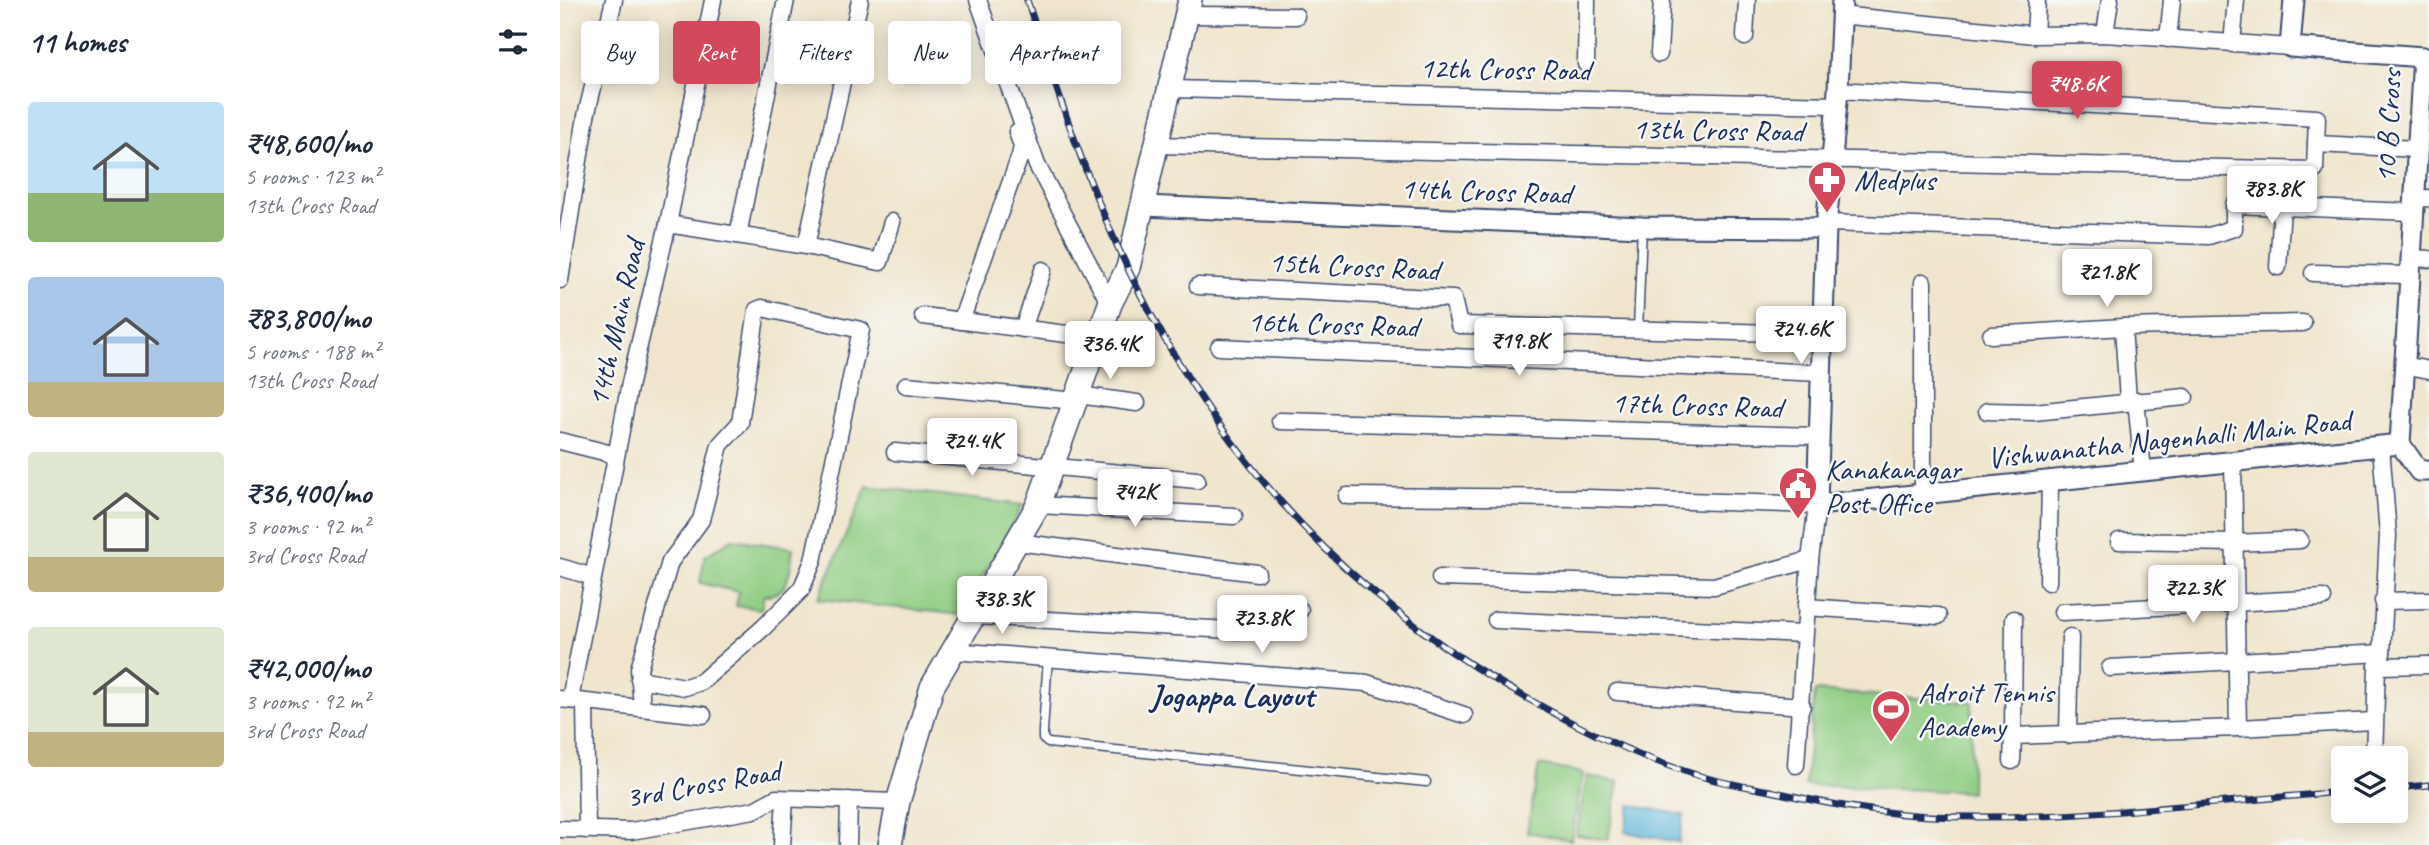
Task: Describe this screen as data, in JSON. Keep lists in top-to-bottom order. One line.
{"streets":{"street":["12th Cross Road","10 B Cross","13th Cross Road","14th Cross Road","15th Cross Road","14th Main Road","16th Cross Road","17th Cross Road","Vishwanatha Nagenhalli Main Road","3rd Cross Road"]},"crossings":[["12th Cross Road","13th Cross Road"],["10 B Cross","Vishwanatha Nagenhalli Main Road"],["14th Main Road","3rd Cross Road"]],"districts":["Jogappa Layout"],"places":{"pharmacy":["Medplus"],"public building":["Kanakanagar Post Office"],"sports":["Adroit Tennis Academy"]},"page":{"heading":"11 homes","chip":["Buy","Rent","Filters","New","Apartment"],"price":["₹48.6K","₹83.8K","₹21.8K","₹24.6K","₹19.8K","₹36.4K","₹24.4K","₹42K","₹22.3K","₹38.3K","₹23.8K"],"list":[{"name":"₹48,600/mo","note":"5 rooms · 123 m² · 13th Cross Road"},{"name":"₹83,800/mo","note":"5 rooms · 188 m² · 13th Cross Road"},{"name":"₹36,400/mo","note":"3 rooms · 92 m² · 3rd Cross Road"},{"name":"₹42,000/mo","note":"3 rooms · 92 m² · 3rd Cross Road"}]}}
